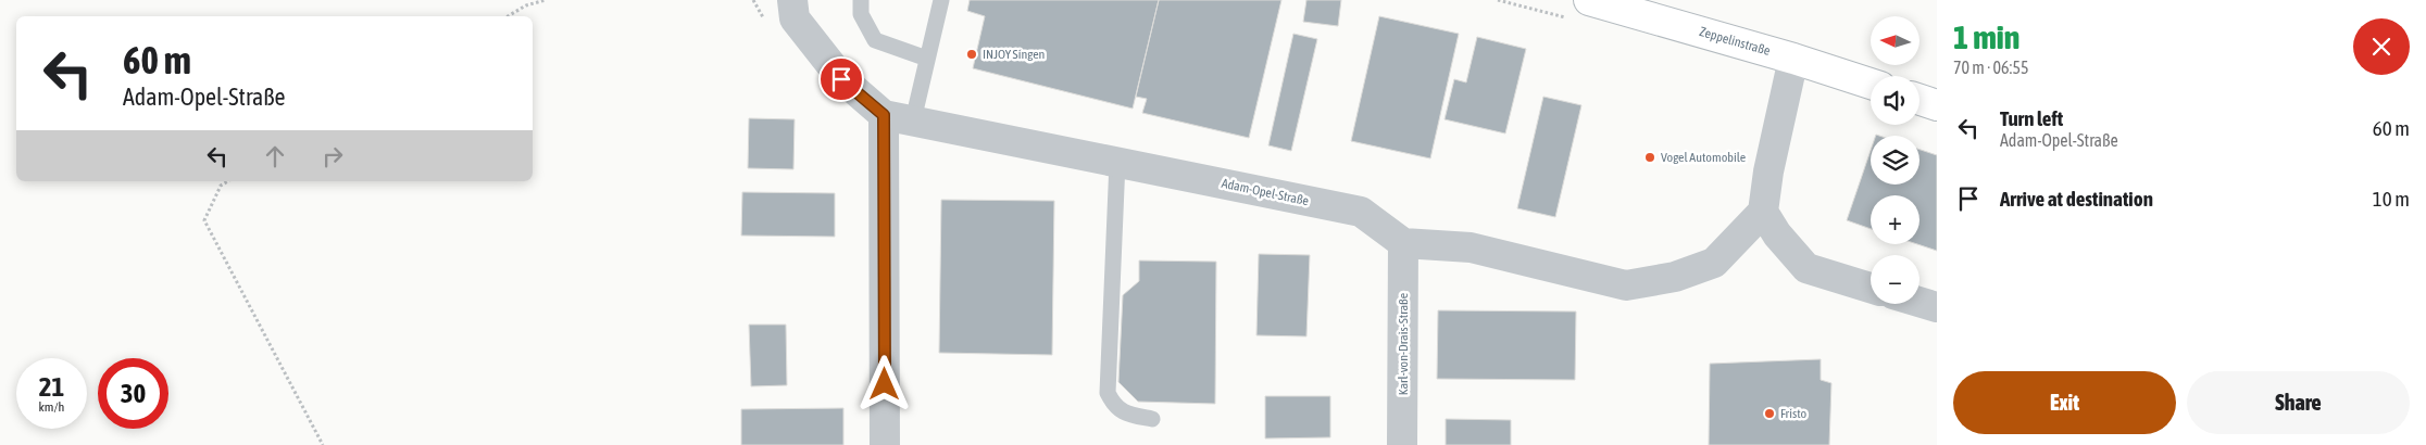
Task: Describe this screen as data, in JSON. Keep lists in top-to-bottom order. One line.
{"streets":{"street":["Zeppelinstraße","Adam-Opel-Straße","Karl-von-Drais-Straße"]},"crossings":[["Adam-Opel-Straße","Karl-von-Drais-Straße"]],"places":["INJOY Singen","Vogel Automobile","Fristo"],"north":"left","page":{"heading":["1 min","70 m · 06:55"],"map_buttons":["+","−"],"turn":["60 m","Adam-Opel-Straße"],"list":[{"name":"Turn left","note":"Adam-Opel-Straße","value":"60 m"},{"name":"Arrive at destination","value":"10 m"}],"speed":"21 km/h","limit":"30","buttons":["Exit","Share"]}}
